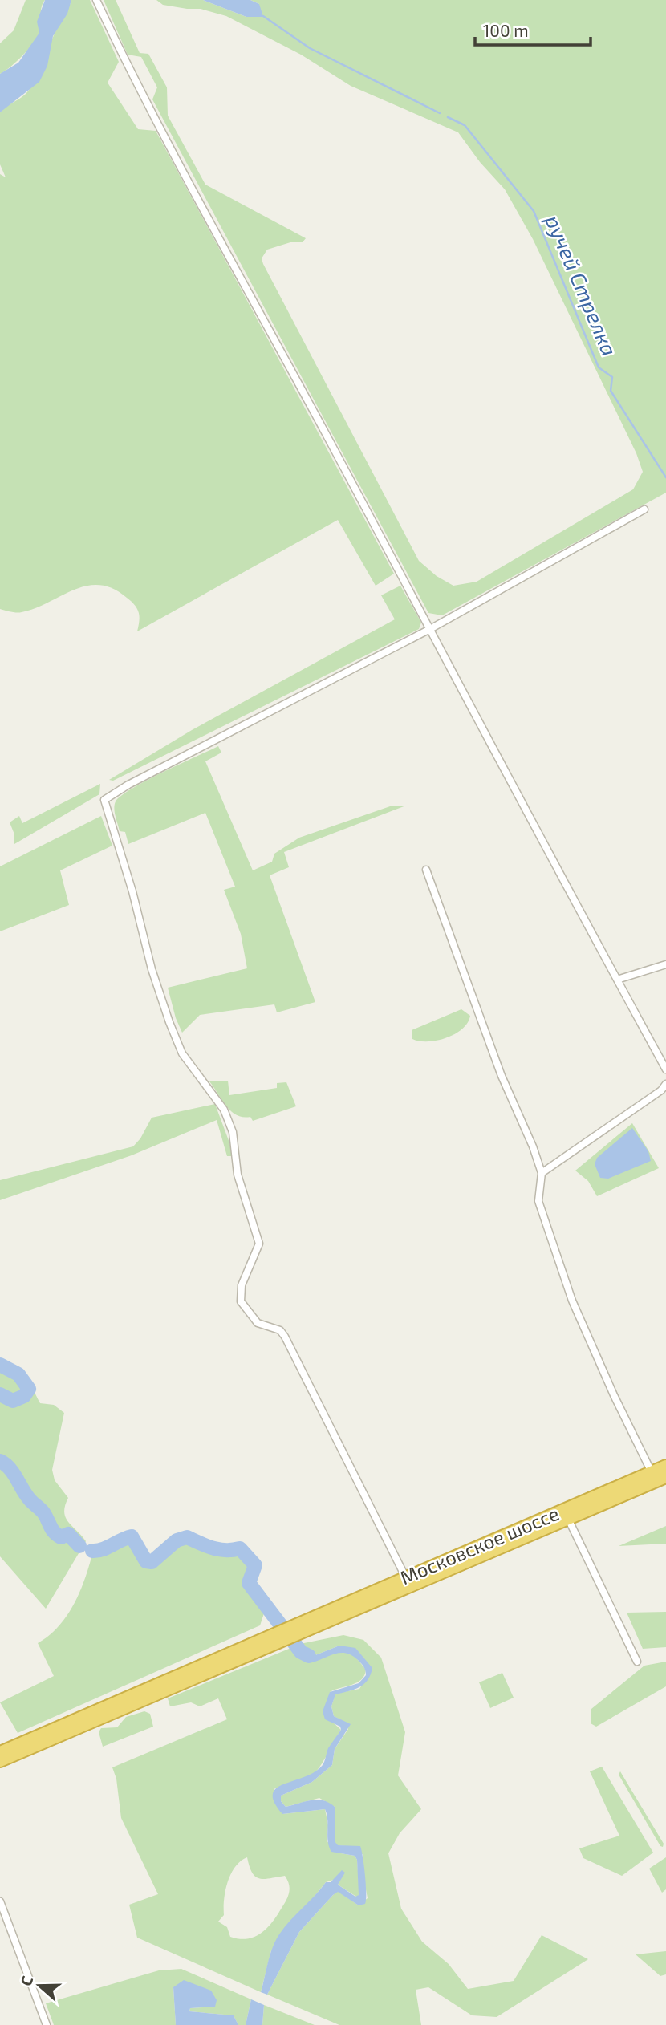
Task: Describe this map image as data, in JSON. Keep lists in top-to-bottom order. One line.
{"streets":{"highway":["Московское шоссе"]},"water":["ручей Стрелка"],"scale_bar":"100 m","north":"left"}
